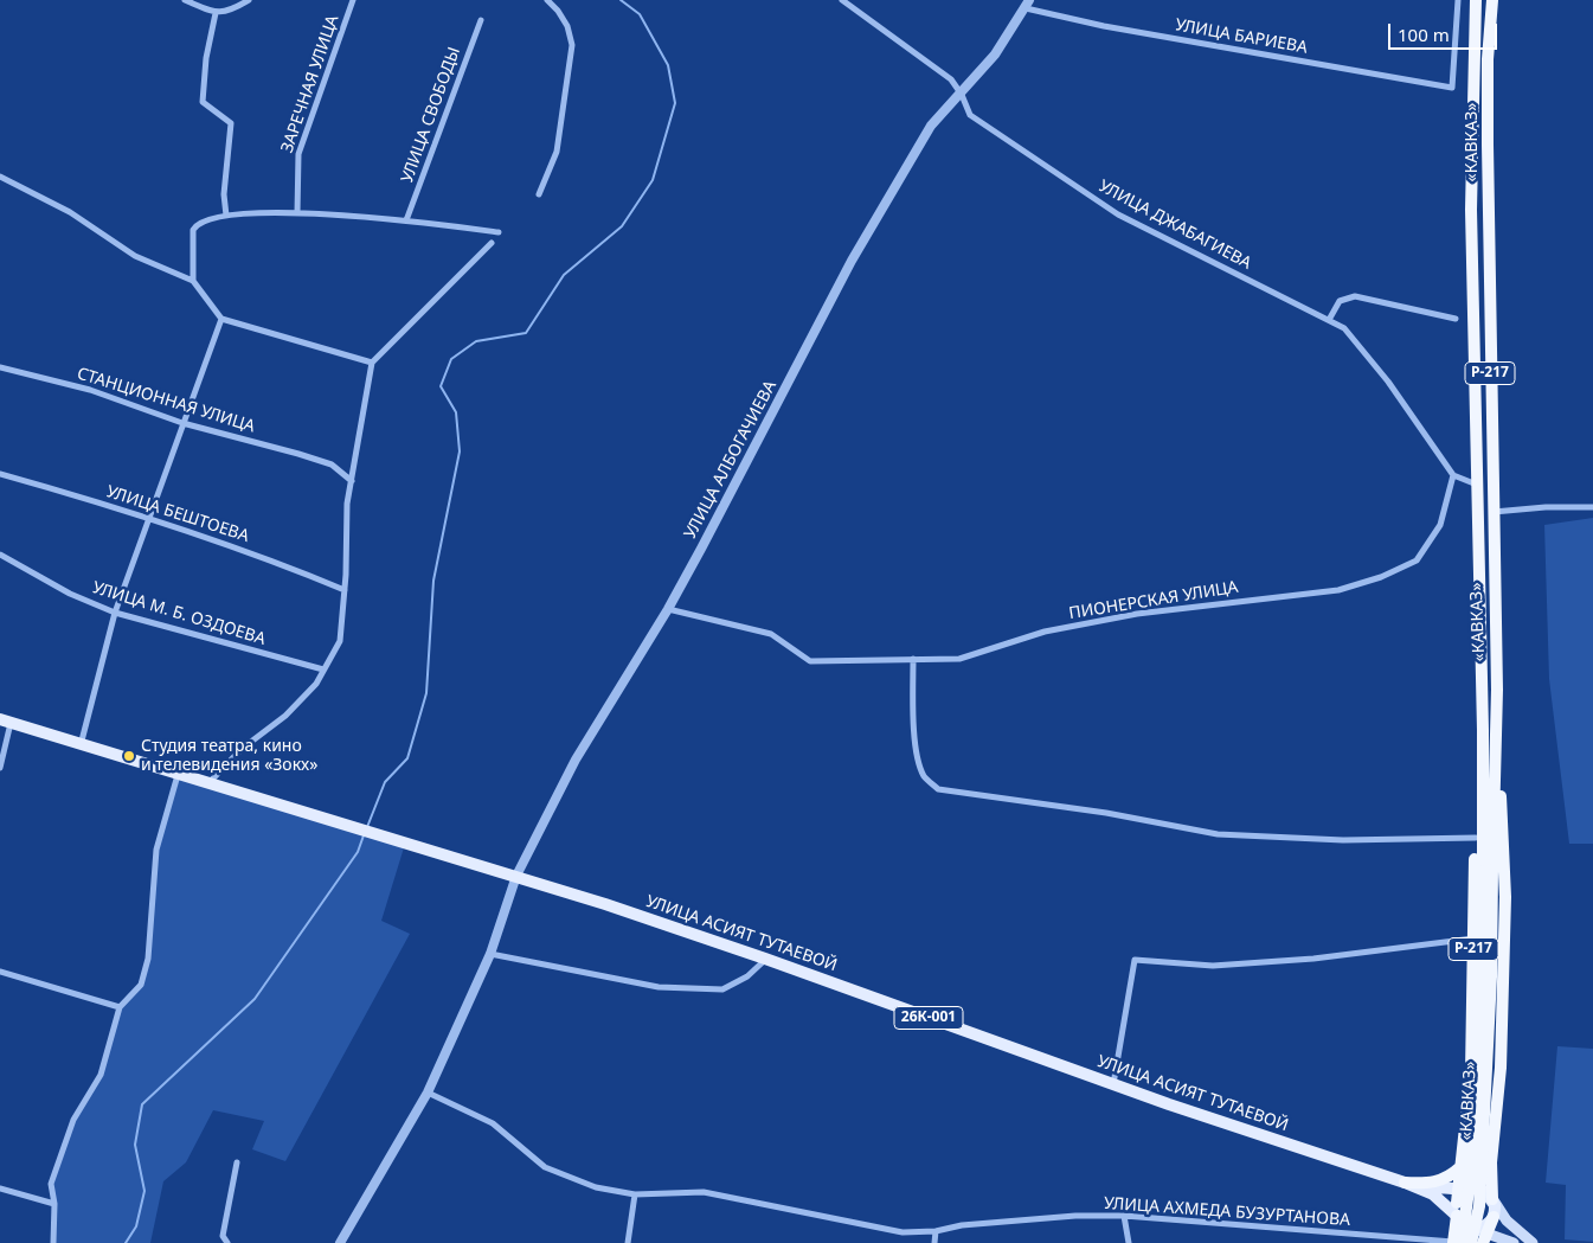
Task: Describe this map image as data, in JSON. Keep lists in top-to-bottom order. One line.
{"streets":{"highway":["«КАВКАЗ»","Р-217"],"main road":["УЛИЦА АСИЯТ ТУТАЕВОЙ","26К-001"],"street":["УЛИЦА БАРИЕВА","ЗАРЕЧНАЯ УЛИЦА","УЛИЦА СВОБОДЫ","УЛИЦА ДЖАБАГИЕВА","СТАНЦИОННАЯ УЛИЦА","УЛИЦА АЛБОГАЧИЕВА","УЛИЦА БЕШТОЕВА","ПИОНЕРСКАЯ УЛИЦА","УЛИЦА М. Б. ОЗДОЕВА","УЛИЦА АХМЕДА БУЗУРТАНОВА"]},"crossings":[["УЛИЦА БАРИЕВА","УЛИЦА АЛБОГАЧИЕВА"],["«КАВКАЗ»","Р-217"],["УЛИЦА ДЖАБАГИЕВА","УЛИЦА АЛБОГАЧИЕВА"],["УЛИЦА ДЖАБАГИЕВА","ПИОНЕРСКАЯ УЛИЦА"],["УЛИЦА АЛБОГАЧИЕВА","ПИОНЕРСКАЯ УЛИЦА"],["УЛИЦА АЛБОГАЧИЕВА","УЛИЦА АСИЯТ ТУТАЕВОЙ"],["УЛИЦА АЛБОГАЧИЕВА","УЛИЦА АХМЕДА БУЗУРТАНОВА"]],"places":["Студия театра, кино и телевидения «Зокх»"],"scale_bar":"100 m"}
